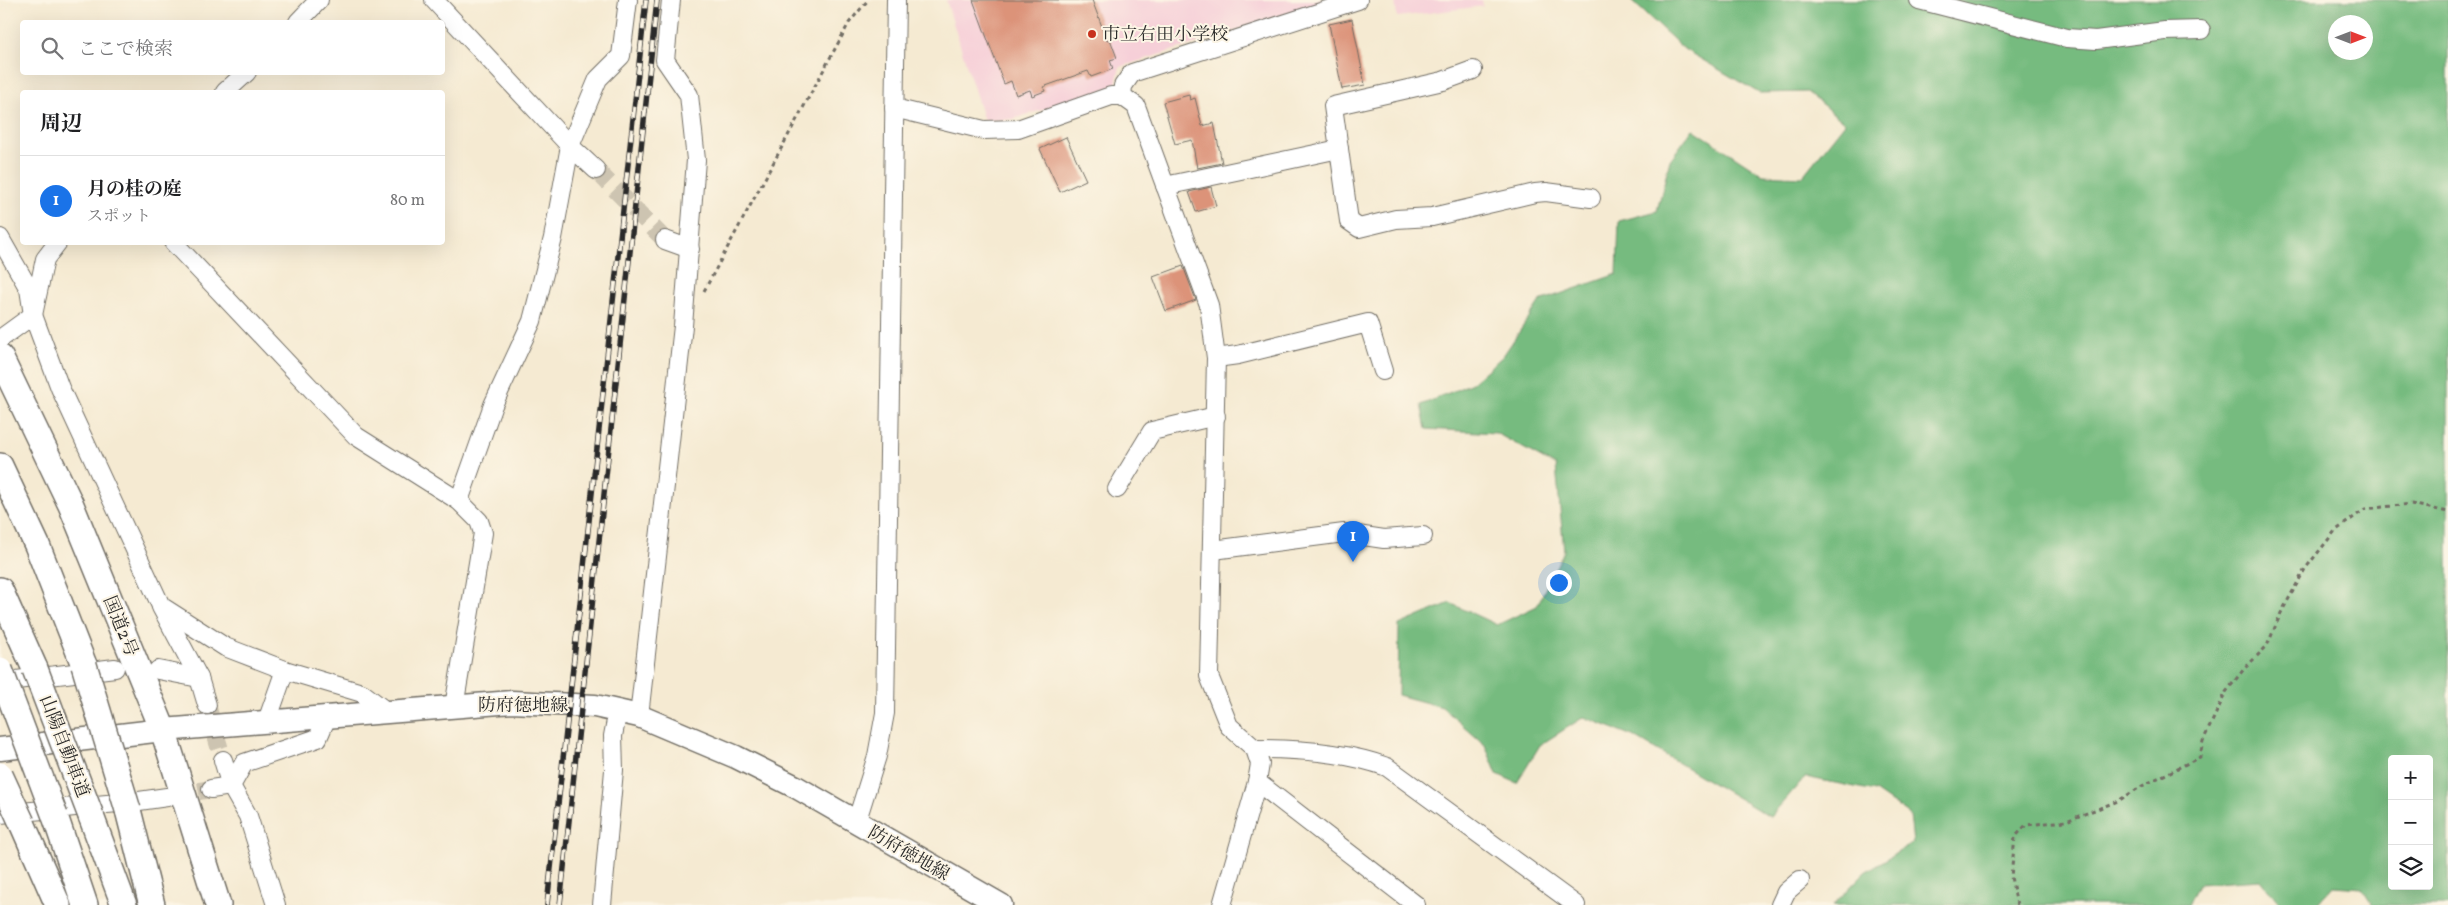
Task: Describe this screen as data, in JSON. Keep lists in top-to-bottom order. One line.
{"streets":{"highway":["国道2号","山陽自動車道"],"main road":["防府徳地線"]},"crossings":[["国道2号","防府徳地線"]],"places":["市立右田小学校"],"north":"right","page":{"search":"ここで検索","heading":"周辺","list":[{"mark":"1","name":"月の桂の庭","note":"スポット","value":"80 m"}],"pins":"1","map_buttons":["+","−"]}}
